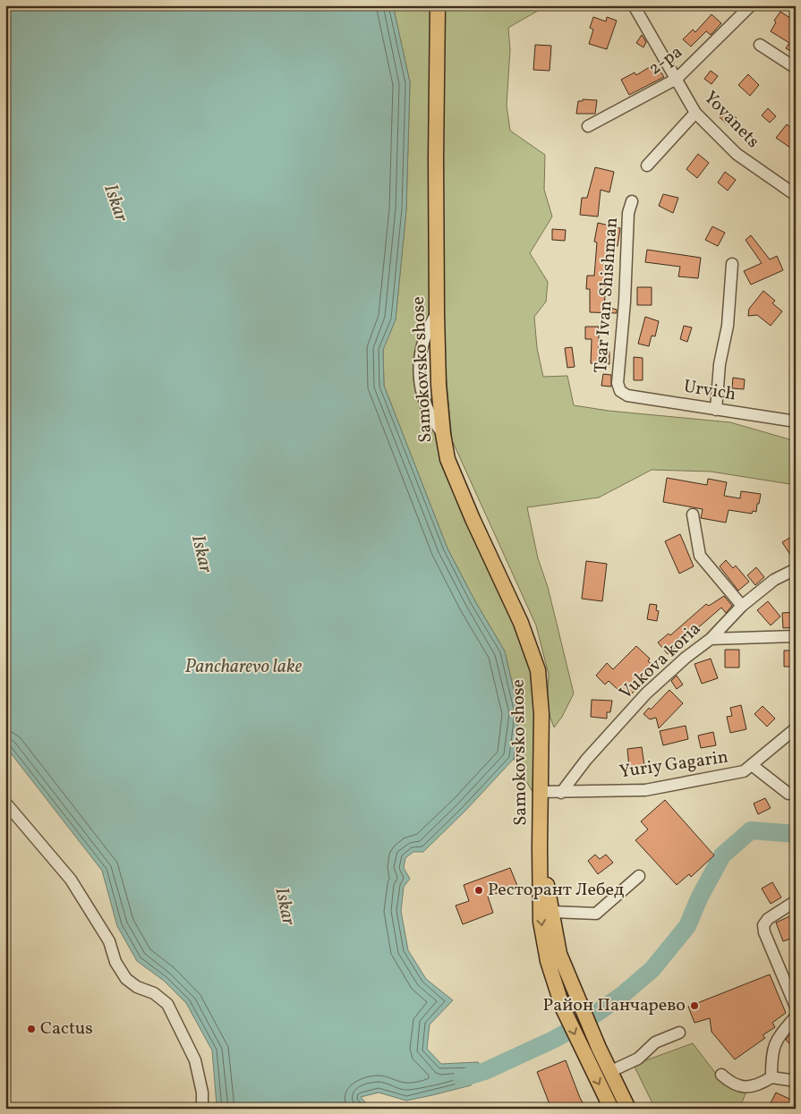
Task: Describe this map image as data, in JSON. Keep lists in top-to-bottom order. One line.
{"streets":{"main road":["Samokovsko shose"],"street":["2-ра","Yovanets","Tsar Ivan Shishman","Urvich","Vukova koria","Yuriy Gagarin"]},"crossings":[["2-ра","Yovanets"],["Tsar Ivan Shishman","Urvich"],["Samokovsko shose","Yuriy Gagarin"],["Vukova koria","Yuriy Gagarin"]],"water":["Iskar","Pancharevo lake"],"places":["Ресторант Лебед","Район Панчарево","Cactus"]}
